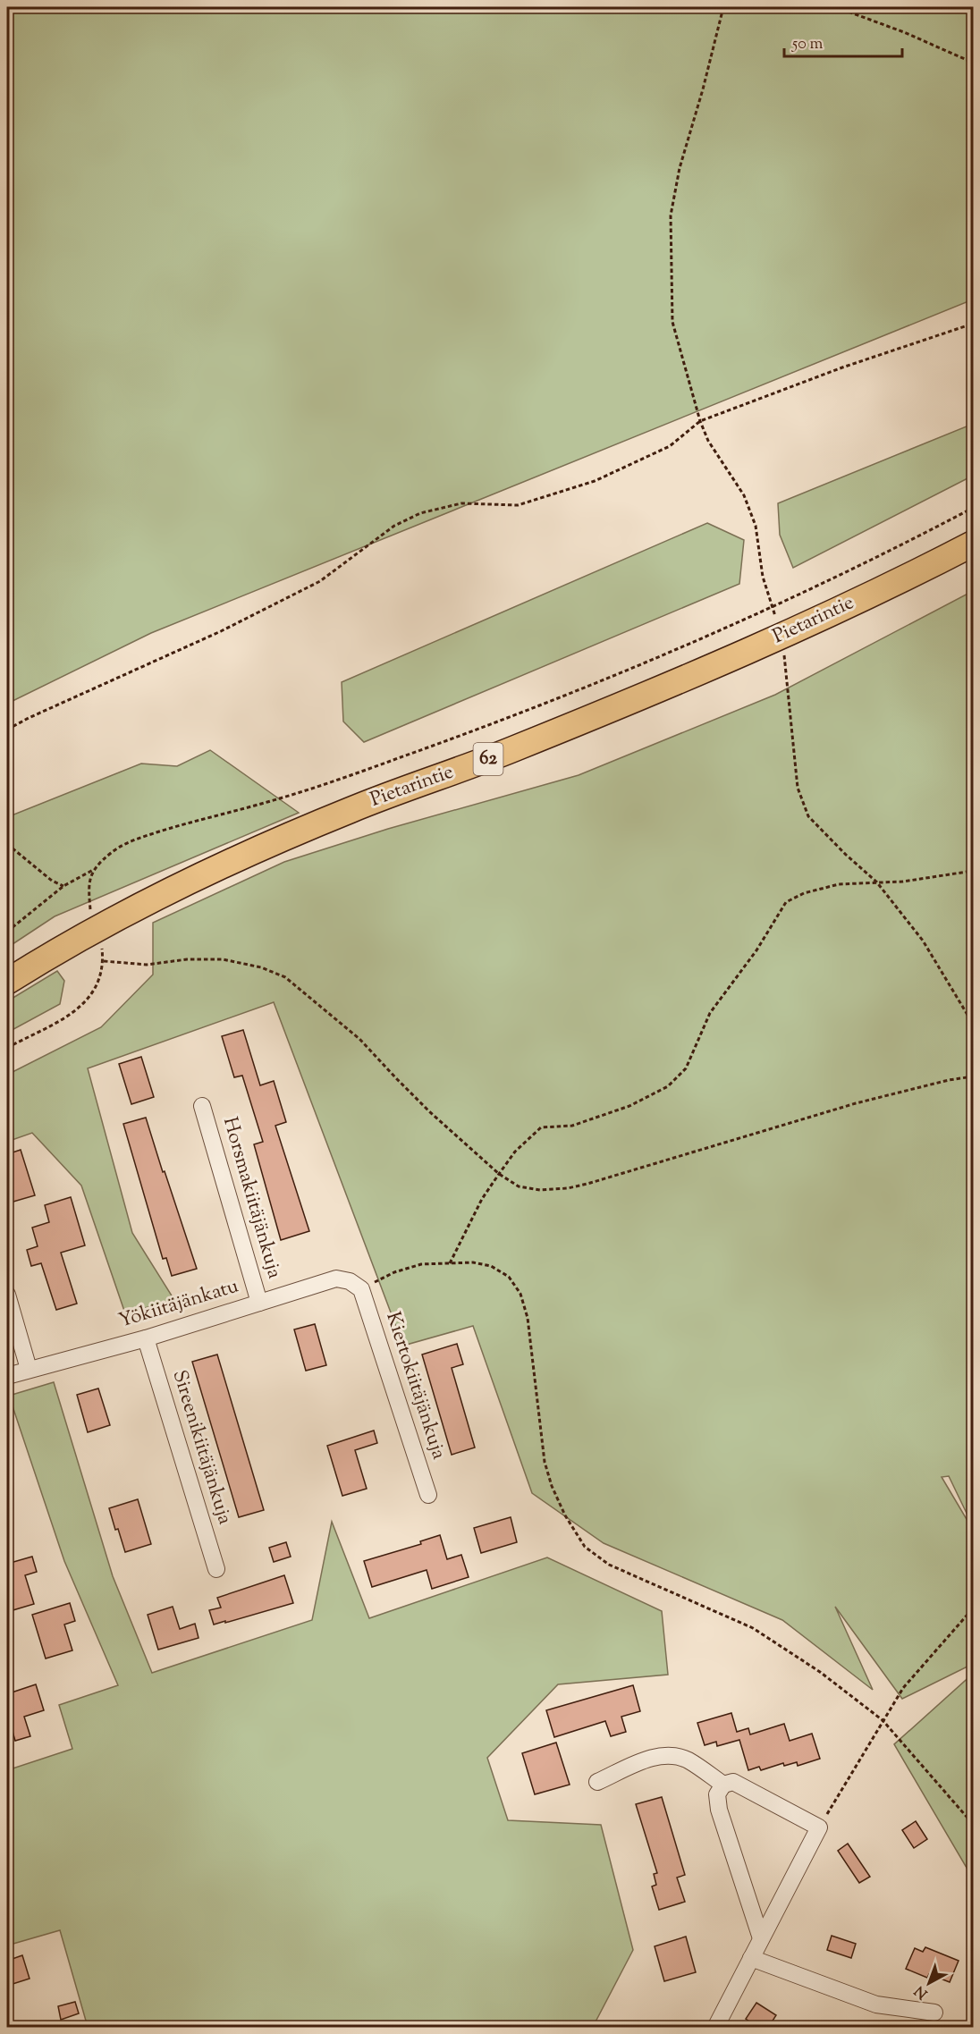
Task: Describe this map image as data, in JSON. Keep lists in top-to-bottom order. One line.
{"streets":{"main road":["Pietarintie","62"],"street":["Horsmakiitäjänkuja","Yökiitäjänkatu","Kiertokiitäjänkuja","Sireenikiitäjänkuja"]},"crossings":[["Horsmakiitäjänkuja","Yökiitäjänkatu"],["Yökiitäjänkatu","Kiertokiitäjänkuja"],["Yökiitäjänkatu","Sireenikiitäjänkuja"]],"scale_bar":"50 m","north":"bottom left"}
